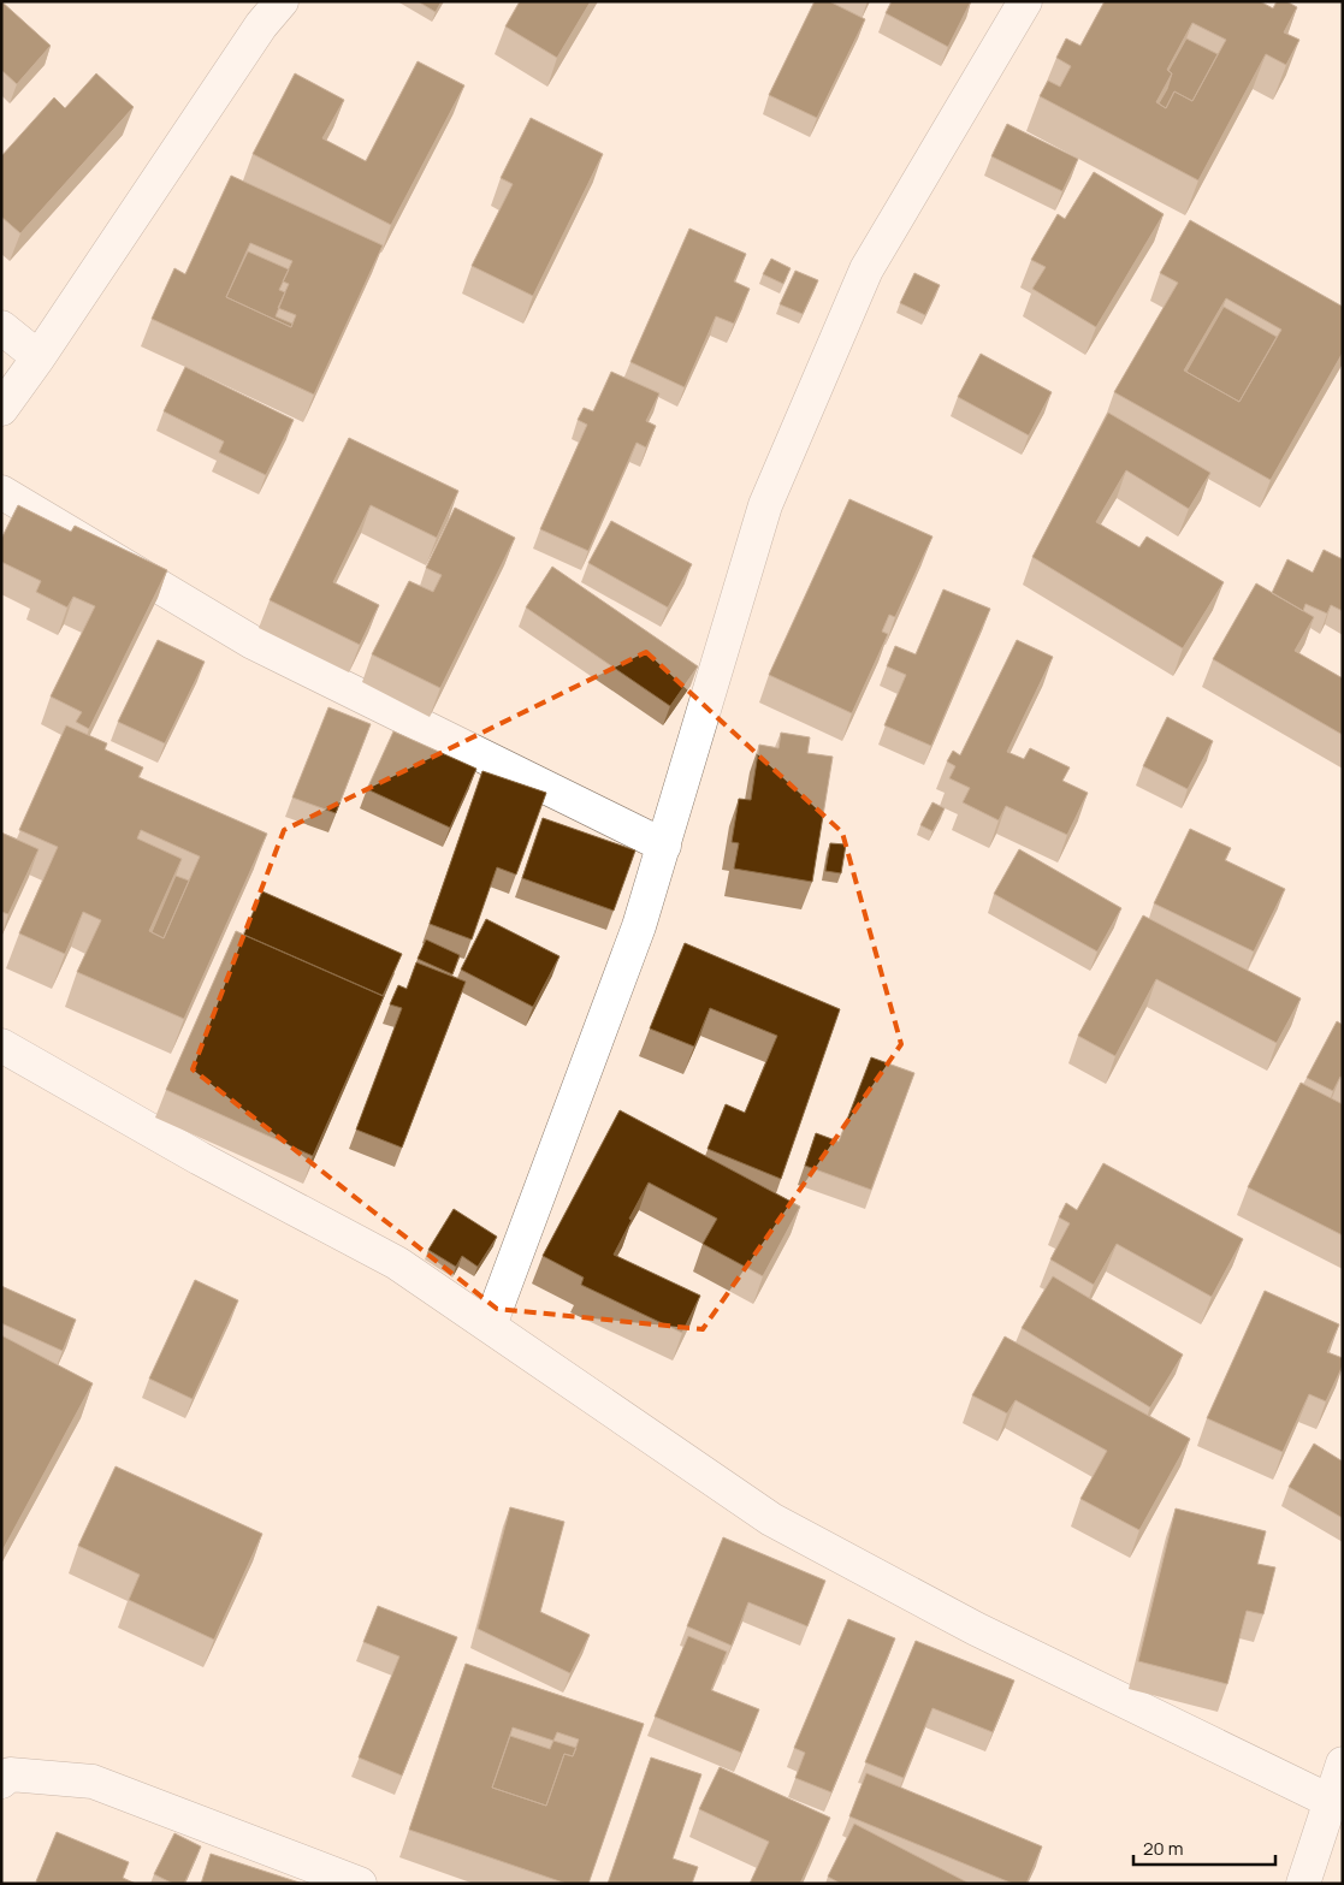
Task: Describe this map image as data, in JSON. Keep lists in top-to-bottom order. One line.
{"scale_bar":"20 m"}
